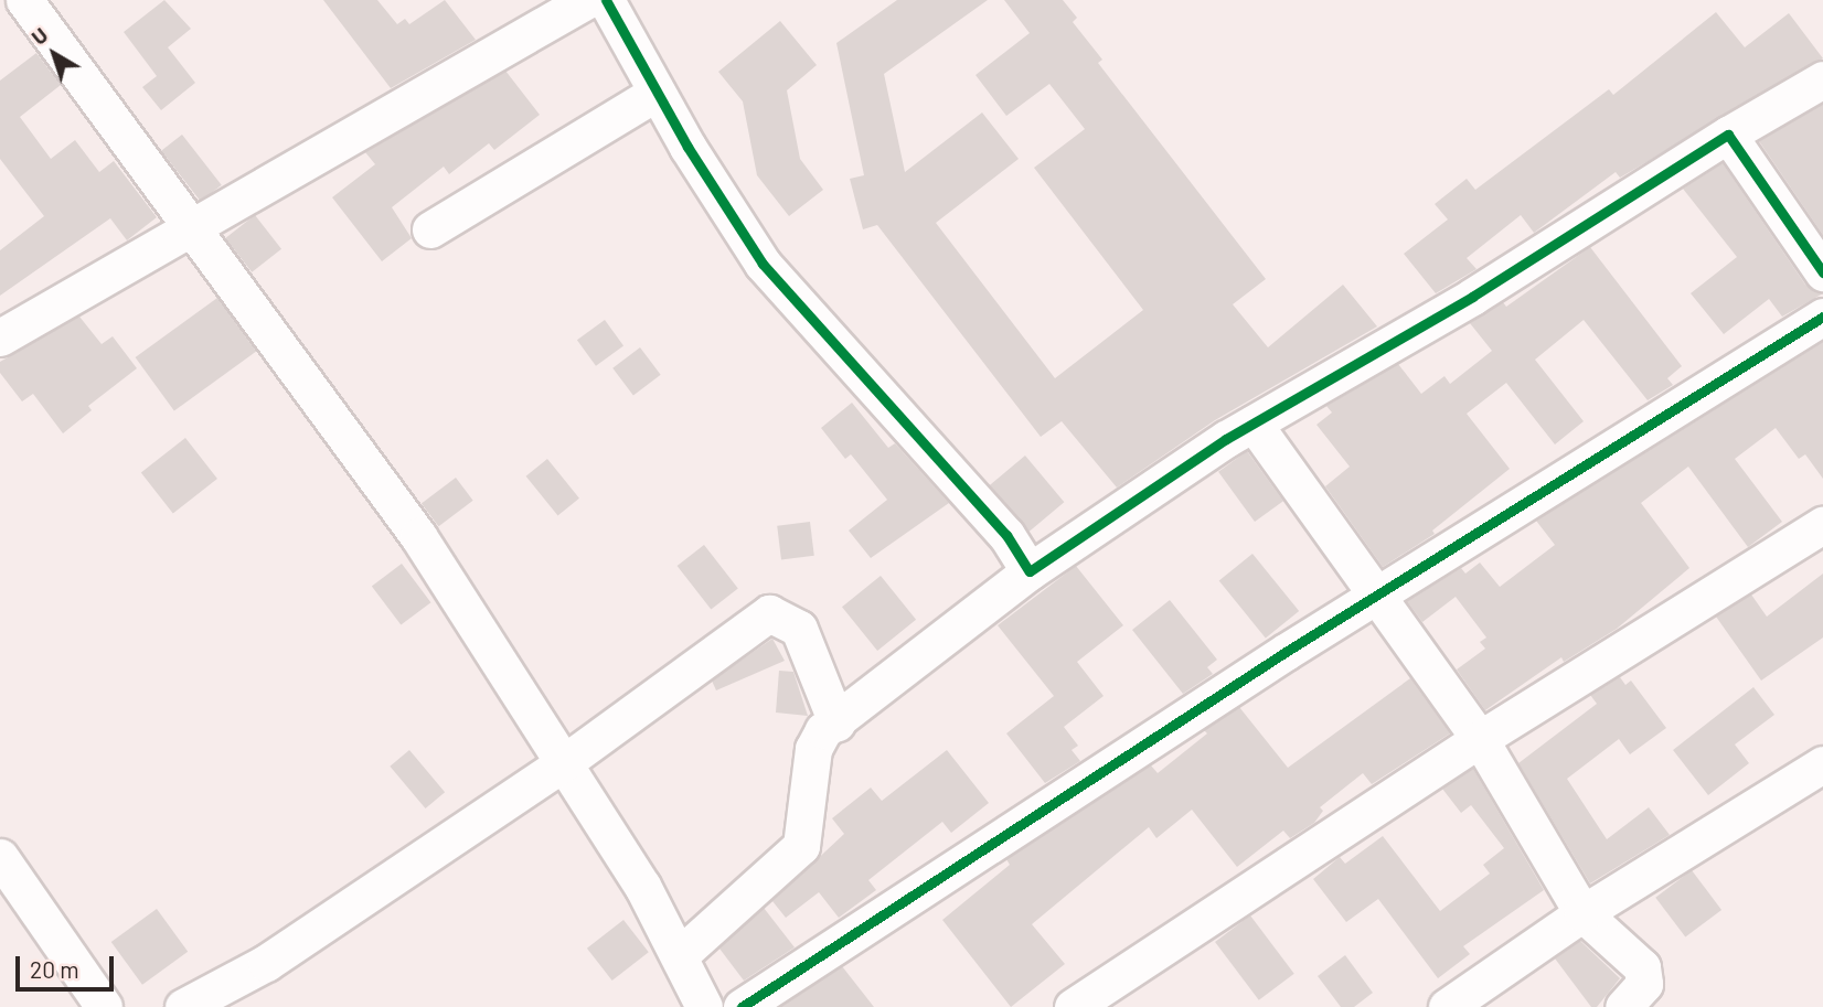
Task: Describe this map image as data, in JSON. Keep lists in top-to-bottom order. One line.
{"scale_bar":"20 m","north":"top left"}
